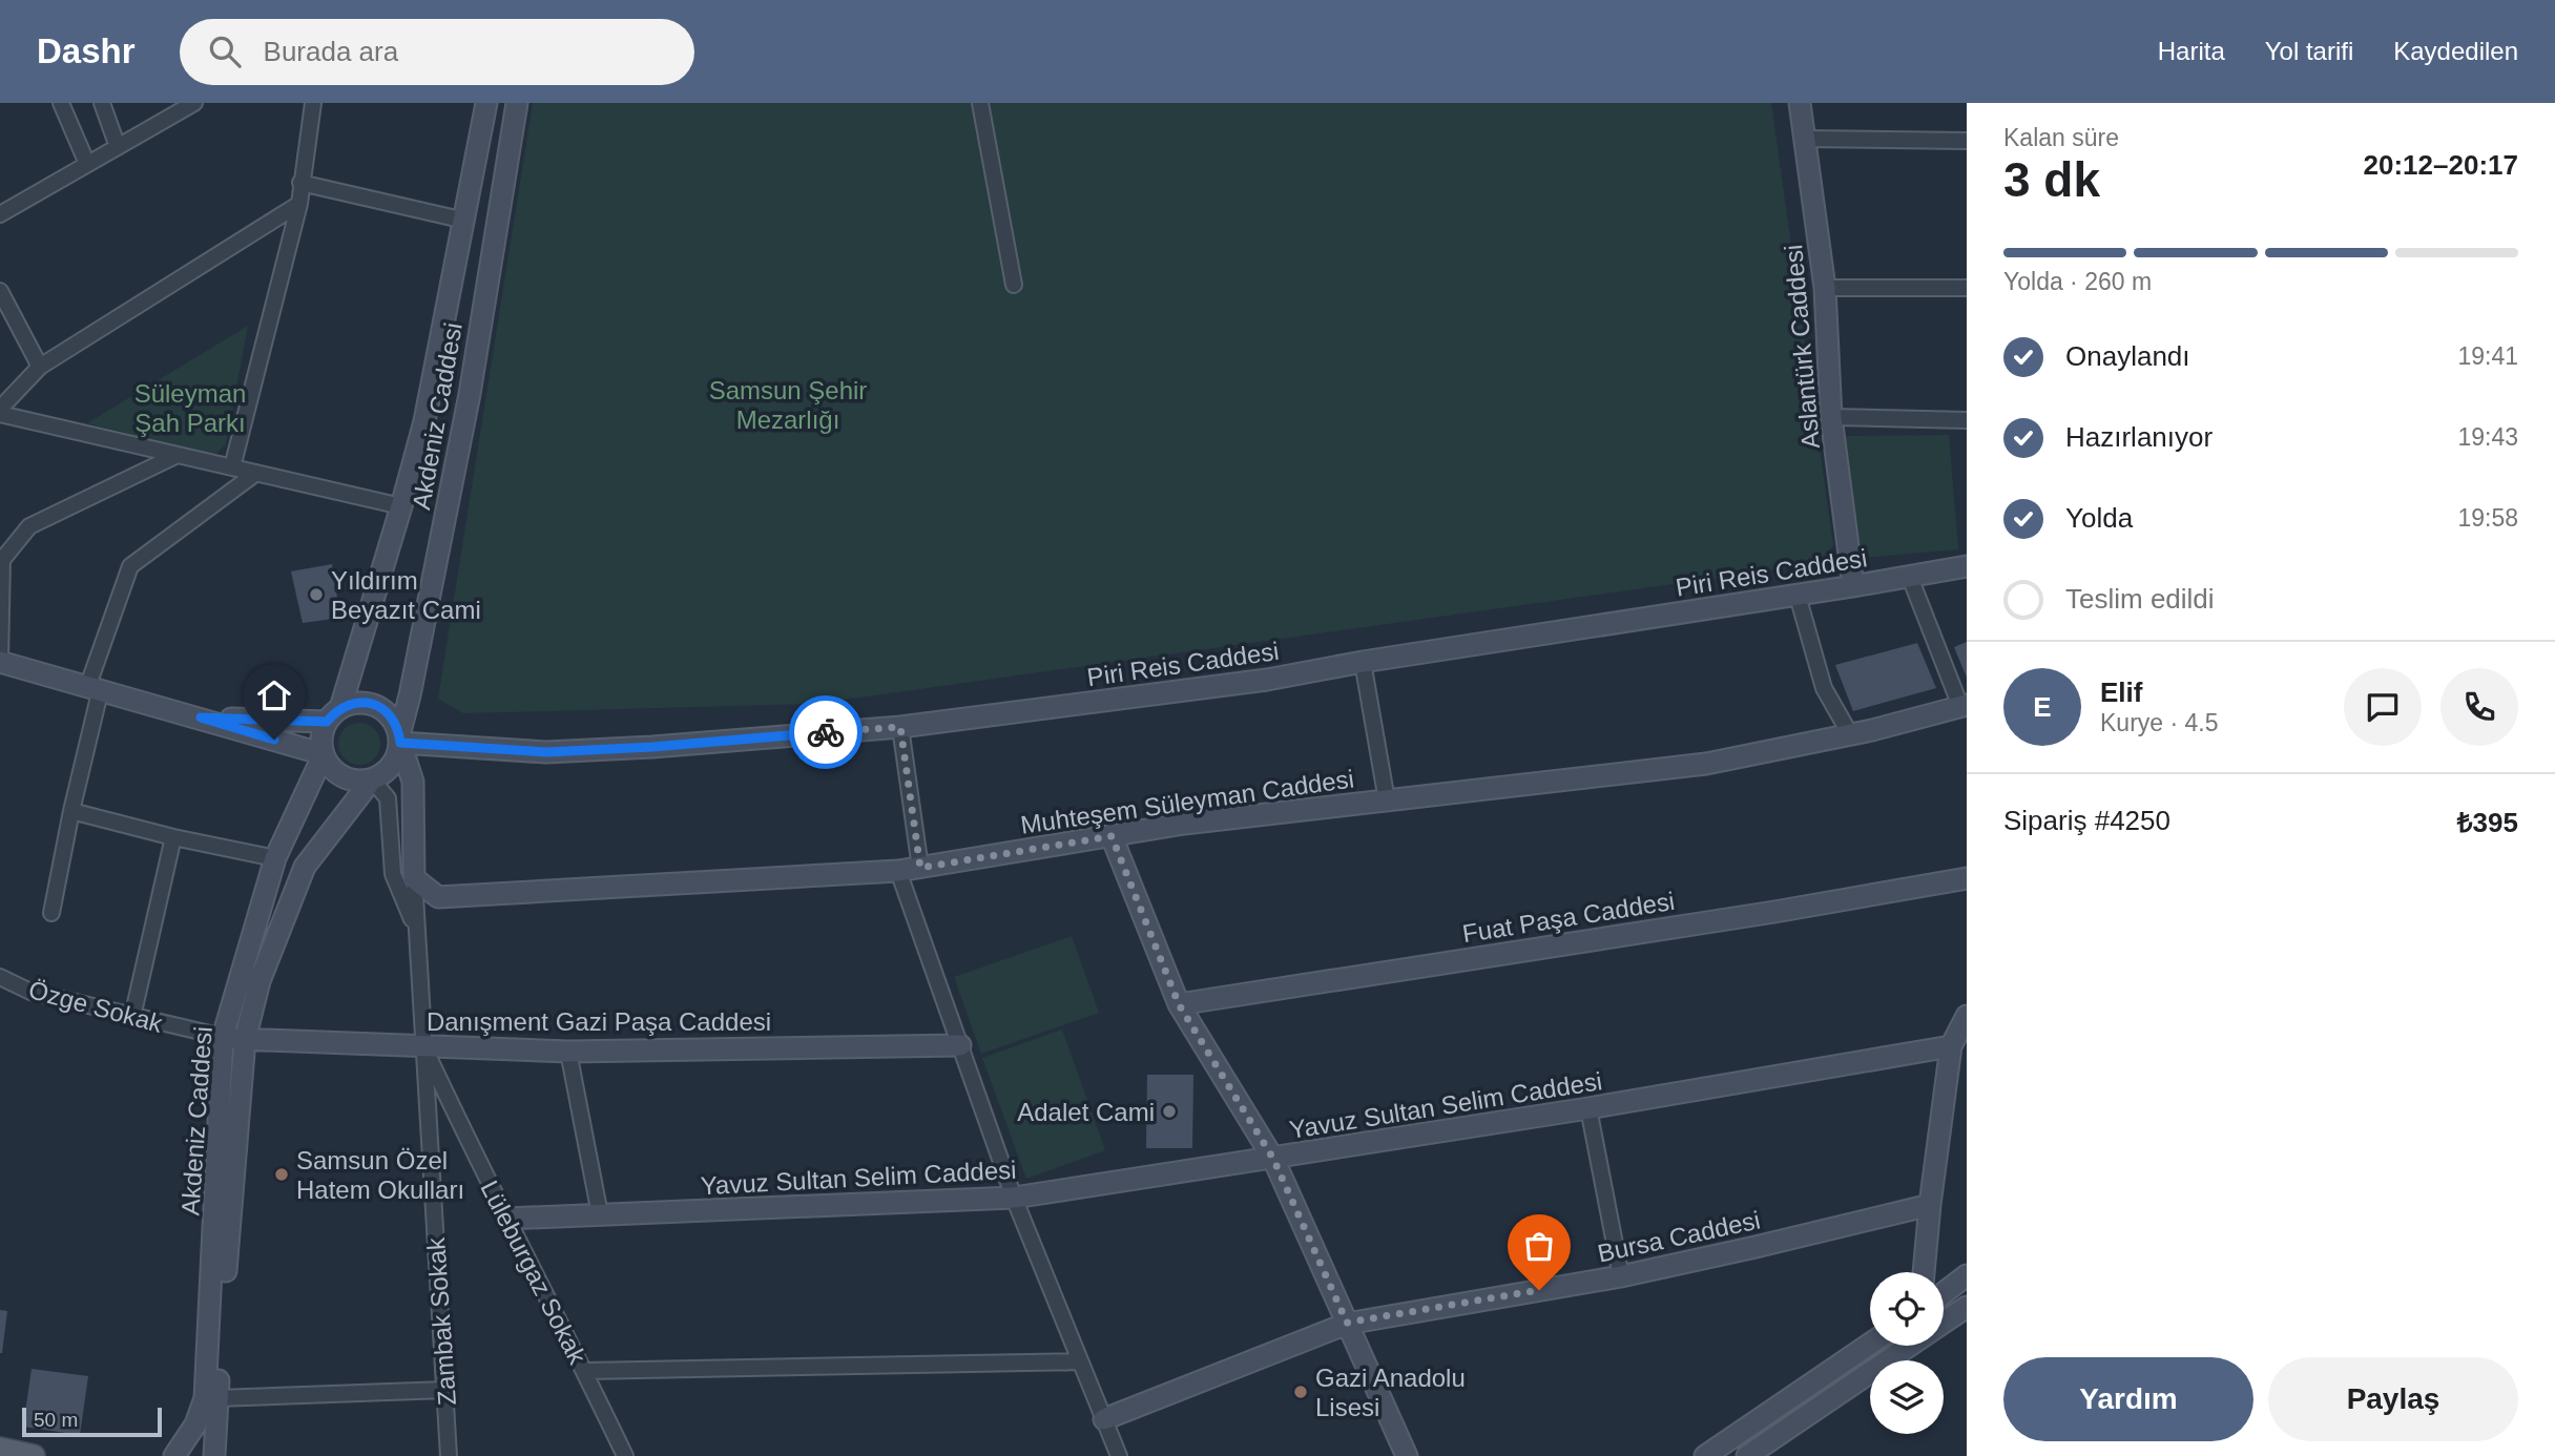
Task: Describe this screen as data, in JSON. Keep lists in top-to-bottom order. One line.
{"streets":{"street":["Aslantürk Caddesi","Akdeniz Caddesi","Piri Reis Caddesi","Muhteşem Süleyman Caddesi","Fuat Paşa Caddesi","Özge Sokak","Danışment Gazi Paşa Caddesi","Yavuz Sultan Selim Caddesi","Bursa Caddesi","Lüleburgaz Sokak","Zambak Sokak"]},"crossings":[["Aslantürk Caddesi","Piri Reis Caddesi"],["Akdeniz Caddesi","Piri Reis Caddesi"],["Akdeniz Caddesi","Özge Sokak"],["Akdeniz Caddesi","Danışment Gazi Paşa Caddesi"],["Muhteşem Süleyman Caddesi","Zambak Sokak"],["Özge Sokak","Danışment Gazi Paşa Caddesi"],["Danışment Gazi Paşa Caddesi","Lüleburgaz Sokak"],["Danışment Gazi Paşa Caddesi","Zambak Sokak"],["Yavuz Sultan Selim Caddesi","Lüleburgaz Sokak"],["Lüleburgaz Sokak","Zambak Sokak"]],"parks":["Samsun Şehir Mezarlığı","Süleyman Şah Parkı"],"places":["Yıldırım Beyazıt Cami","Adalet Cami","Samsun Özel Hatem Okulları","Gazi Anadolu Lisesi"],"scale_bar":"50 m","page":{"header":"Dashr","search":"Burada ara","nav":["Harita","Yol tarifi","Kaydedilen"],"heading":["3 dk","Kalan süre","20:12–20:17"],"panel":["Elif","Kurye · 4.5","Sipariş #4250","₺395"],"bar":"Yolda · 260 m","list":[["Onaylandı","19:41"],["Hazırlanıyor","19:43"],["Yolda","19:58"],"Teslim edildi"],"round":"E","buttons":["Yardım","Paylaş"],"scale":"50 m"}}
